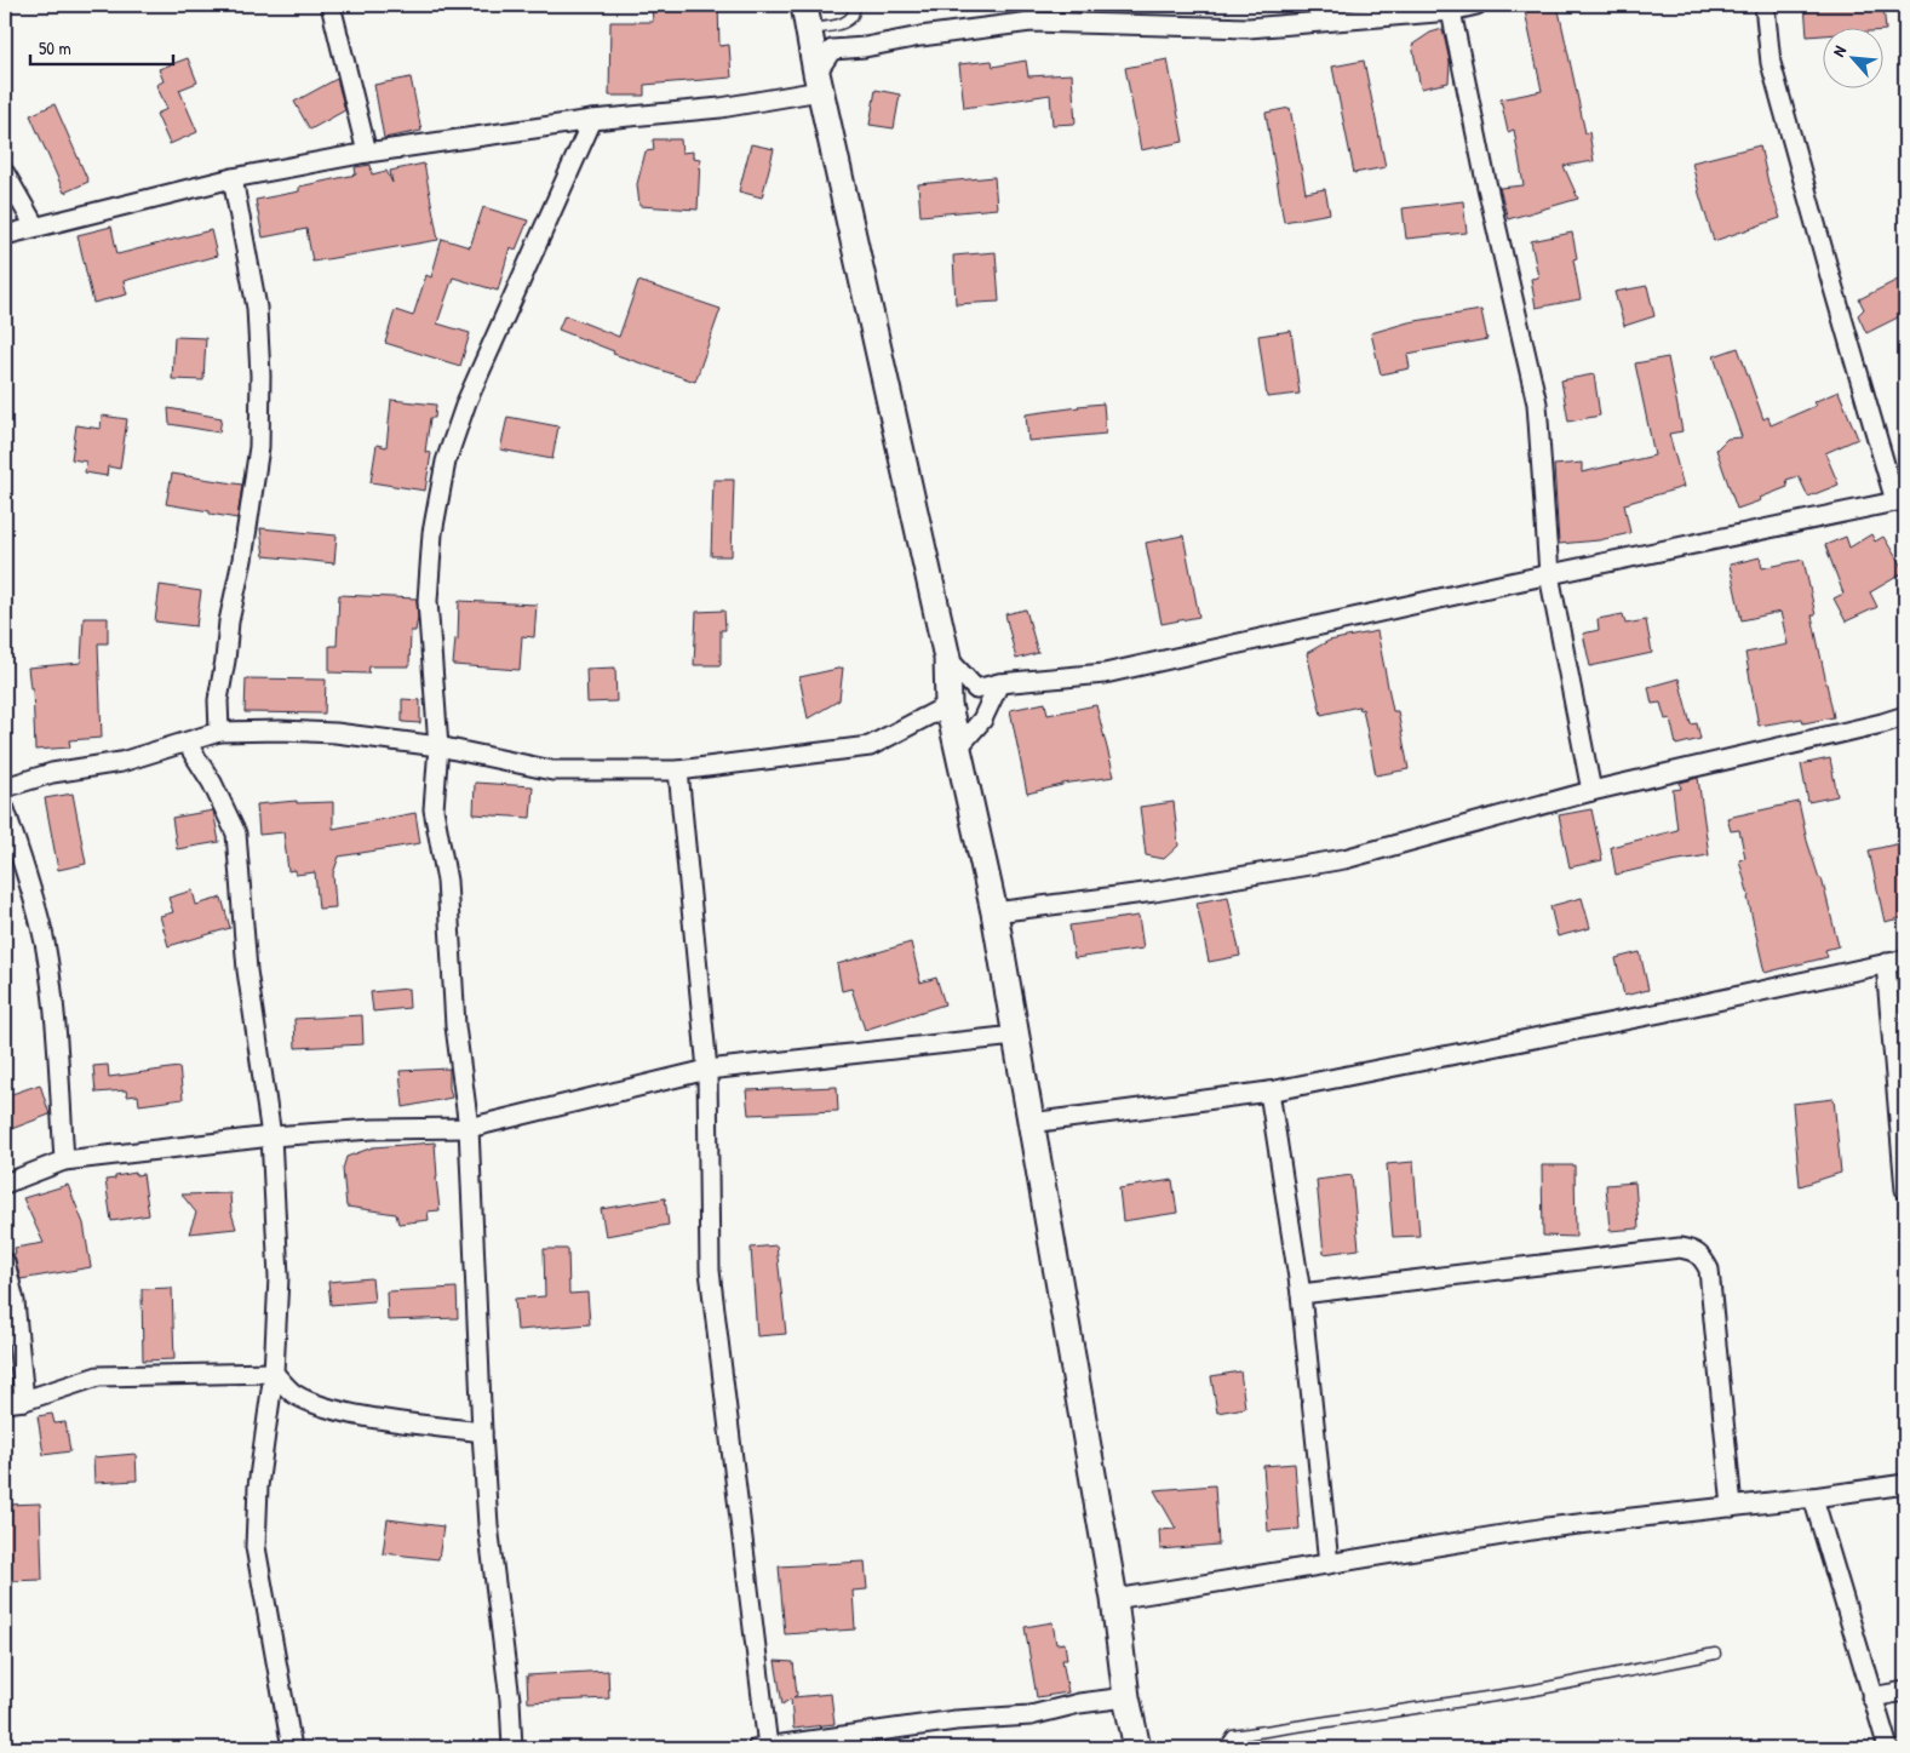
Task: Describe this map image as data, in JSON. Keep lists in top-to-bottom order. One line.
{"scale_bar":"50 m","north":"top left"}
